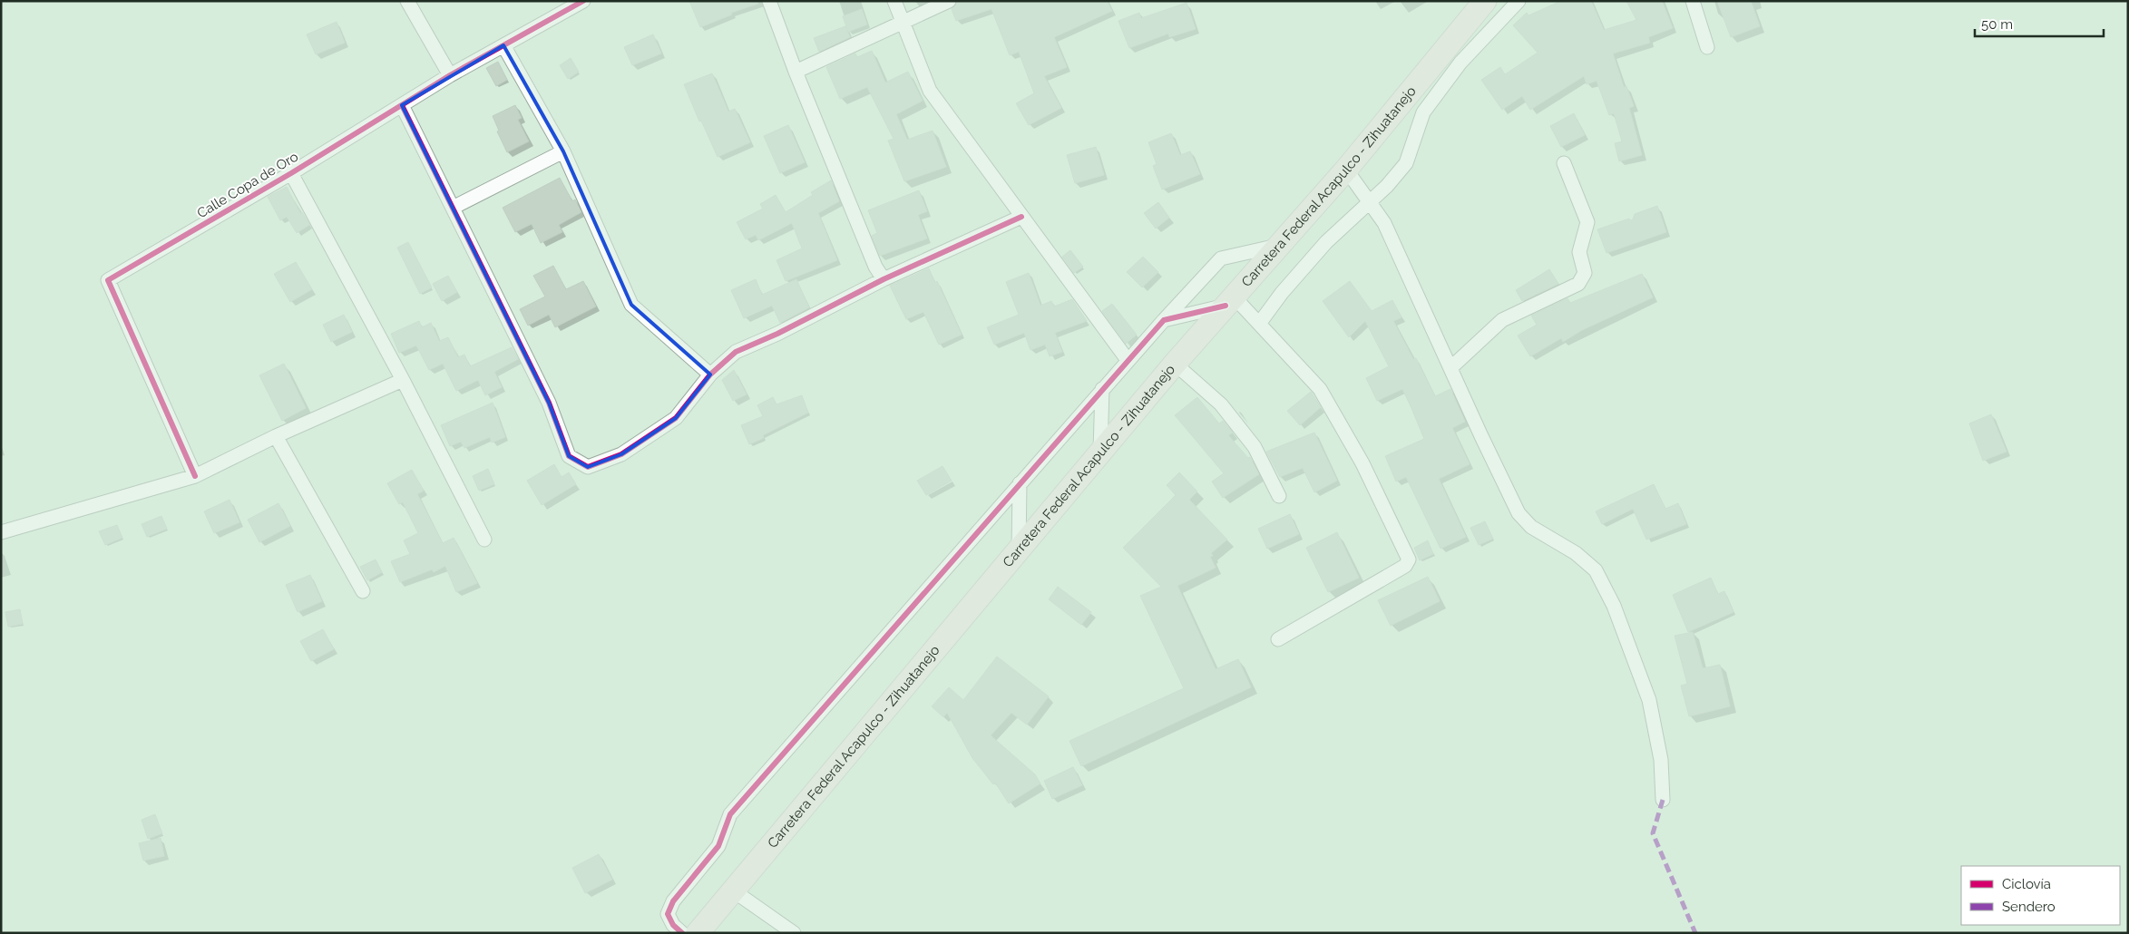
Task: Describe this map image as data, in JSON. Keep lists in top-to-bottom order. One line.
{"streets":{"main road":["Carretera Federal Acapulco - Zihuatanejo"],"street":["Calle Copa de Oro"]},"legend":["Ciclovía","Sendero"],"scale_bar":"50 m"}
